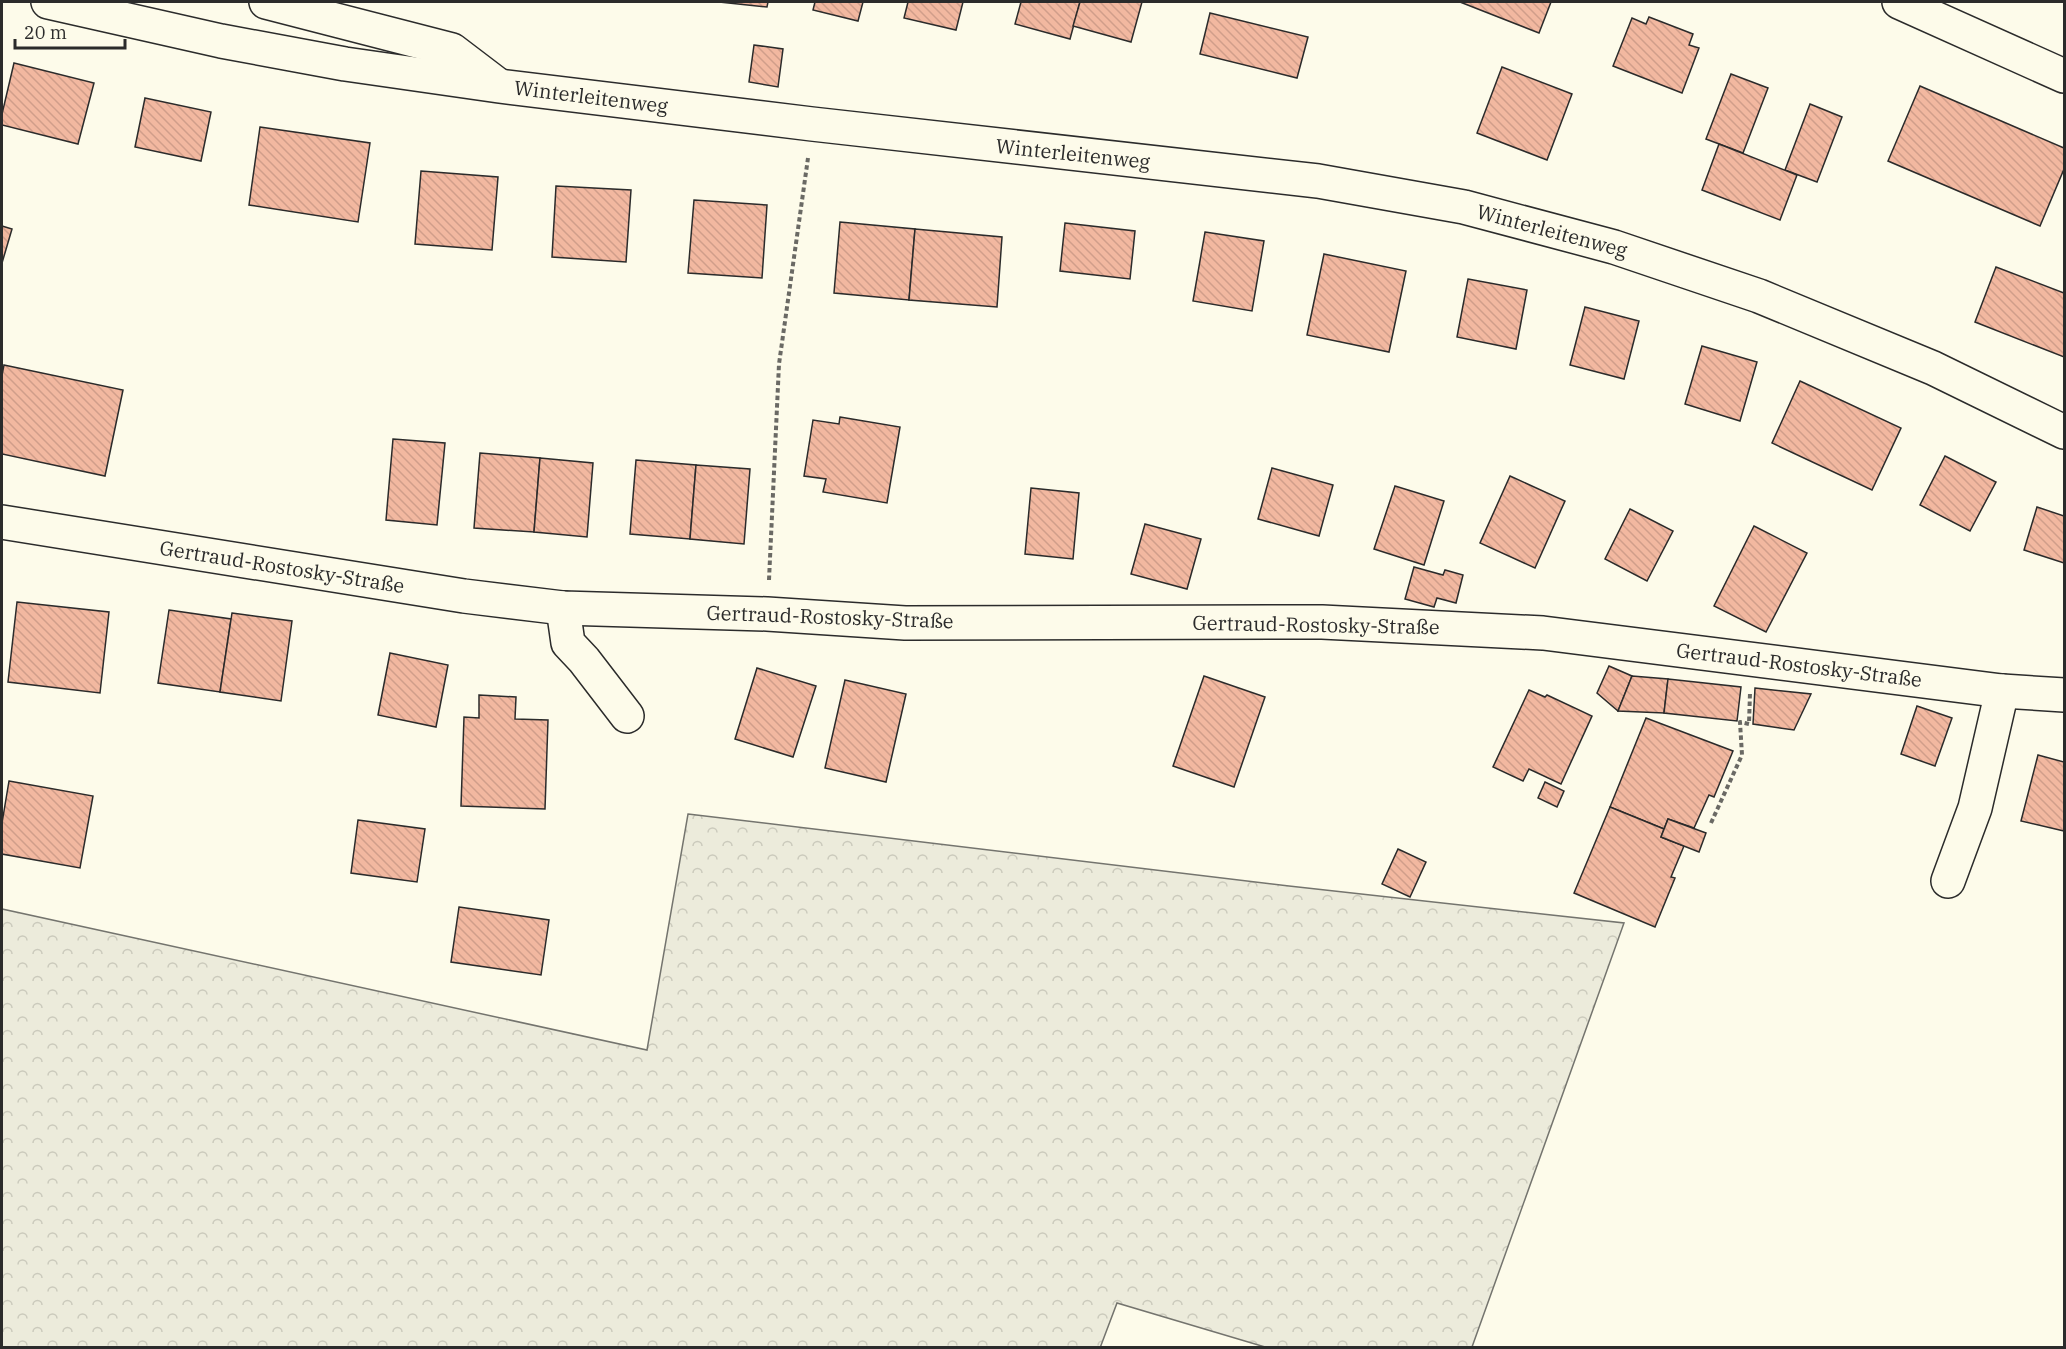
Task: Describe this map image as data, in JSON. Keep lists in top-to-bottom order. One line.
{"streets":{"street":["Winterleitenweg","Gertraud-Rostosky-Straße"]},"scale_bar":"20 m"}
